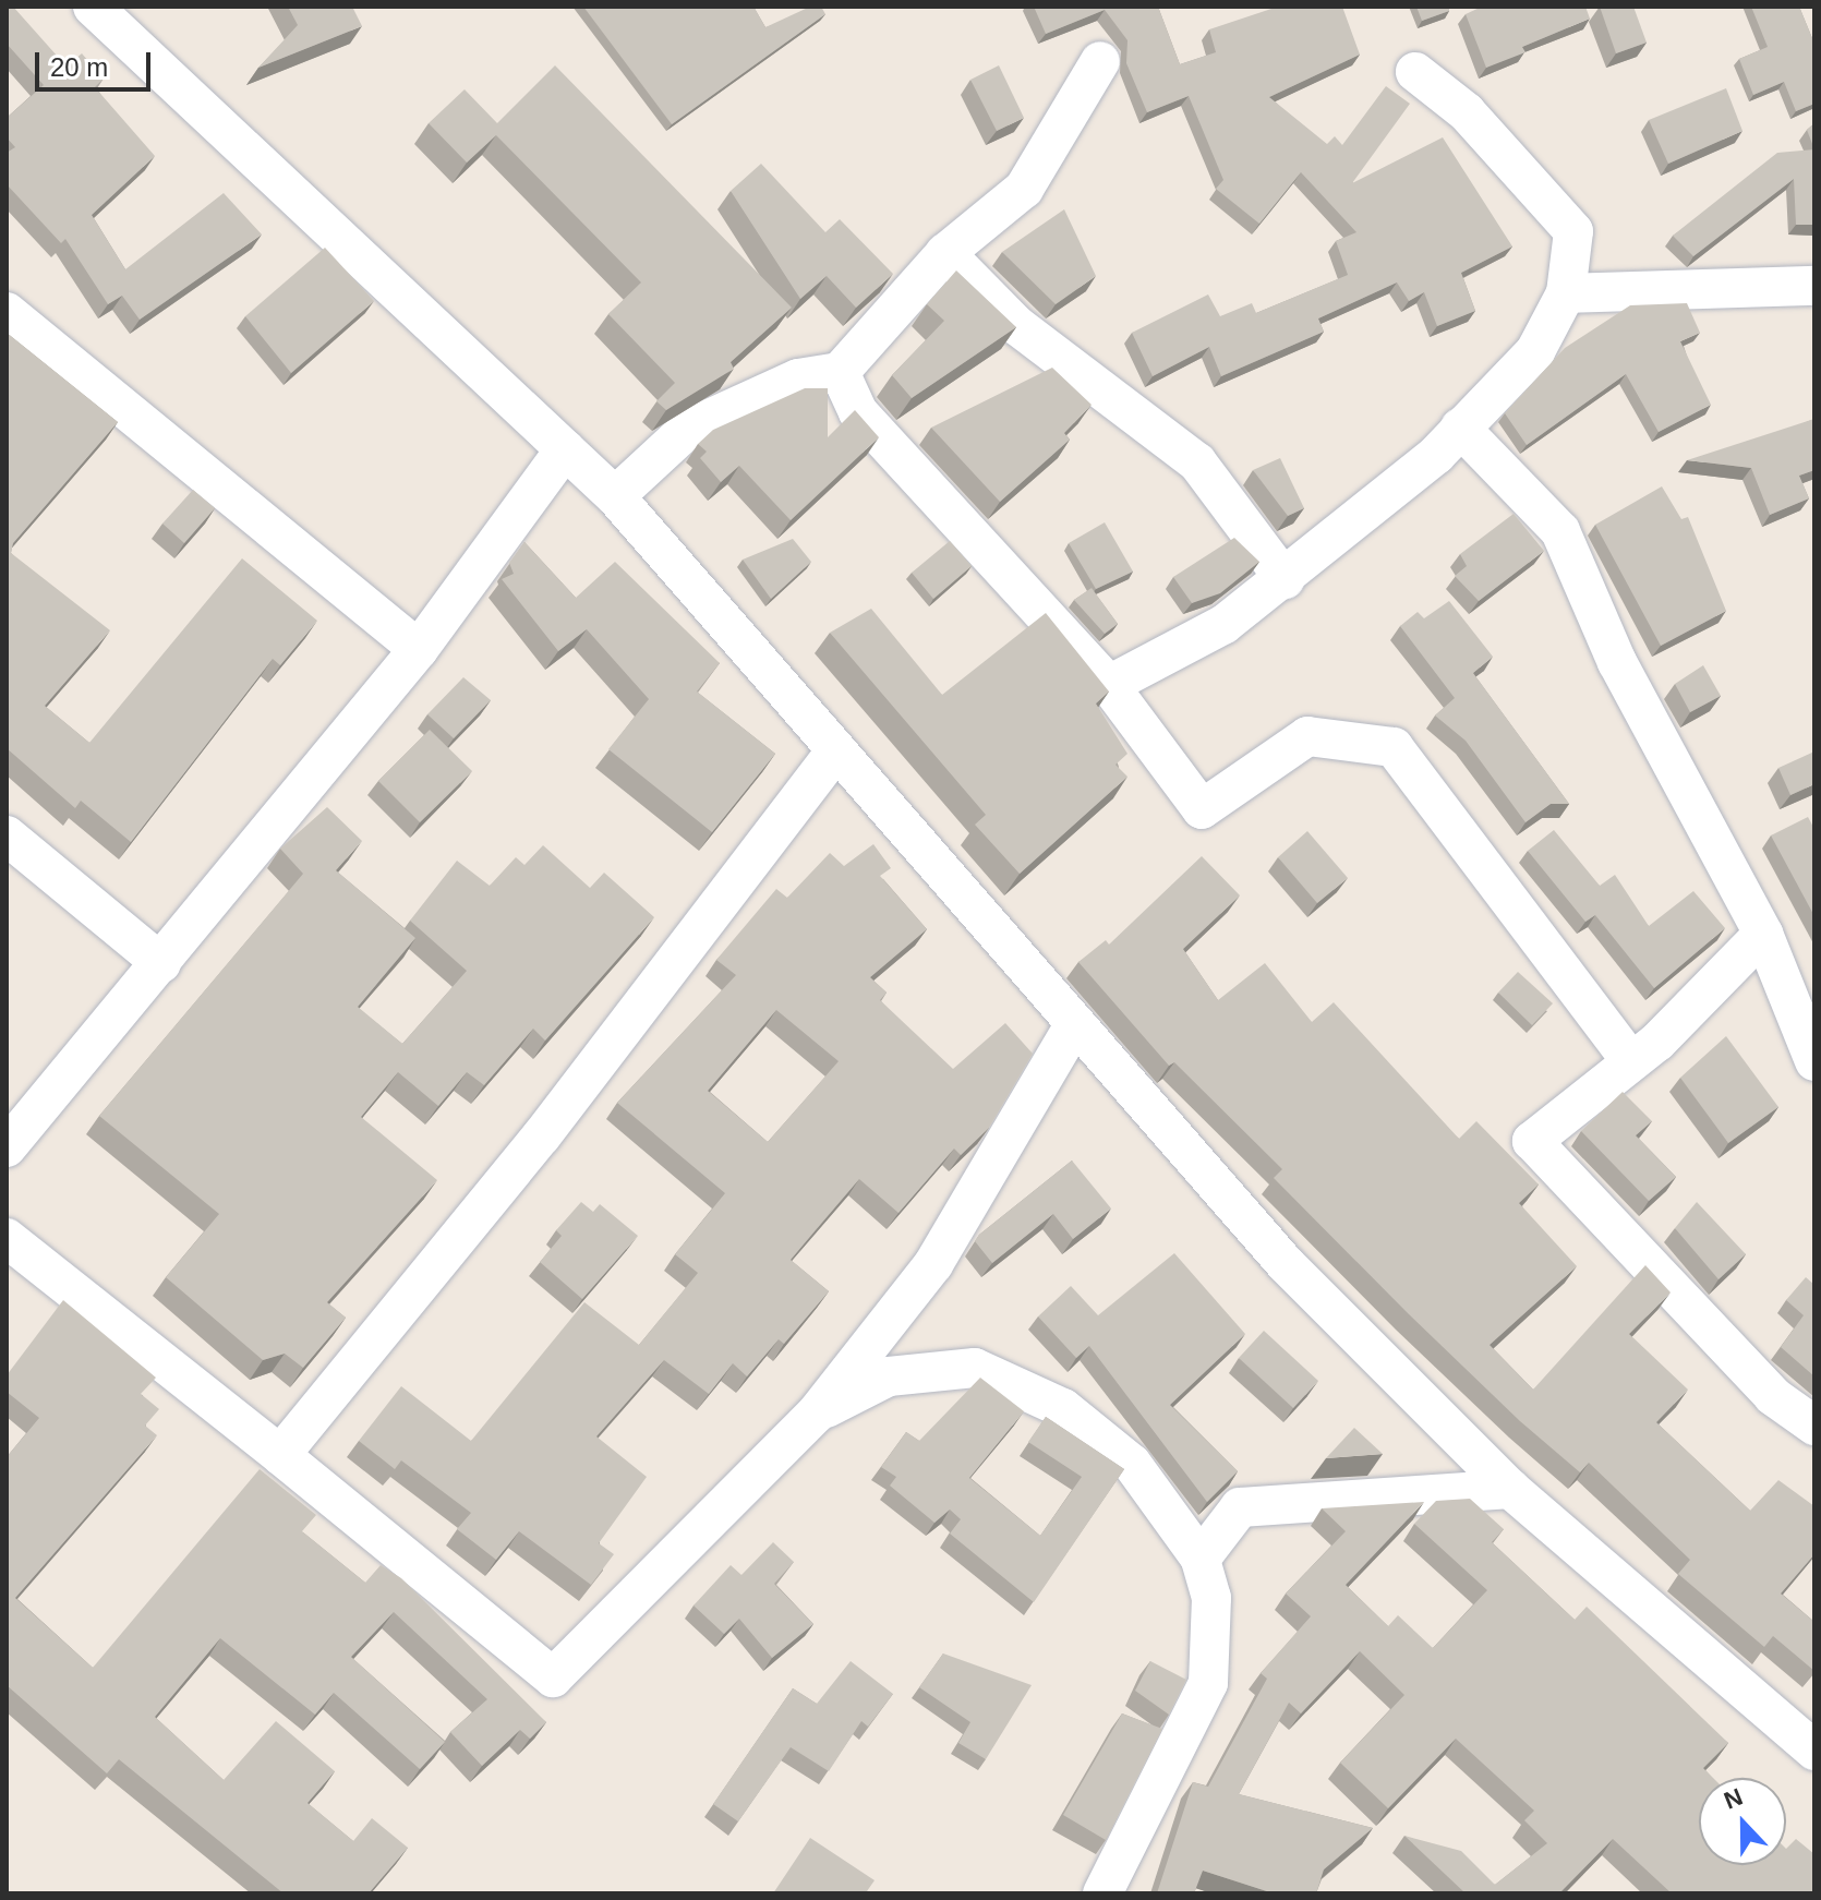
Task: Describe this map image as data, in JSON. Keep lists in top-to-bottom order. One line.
{"scale_bar":"20 m","north":"top"}
